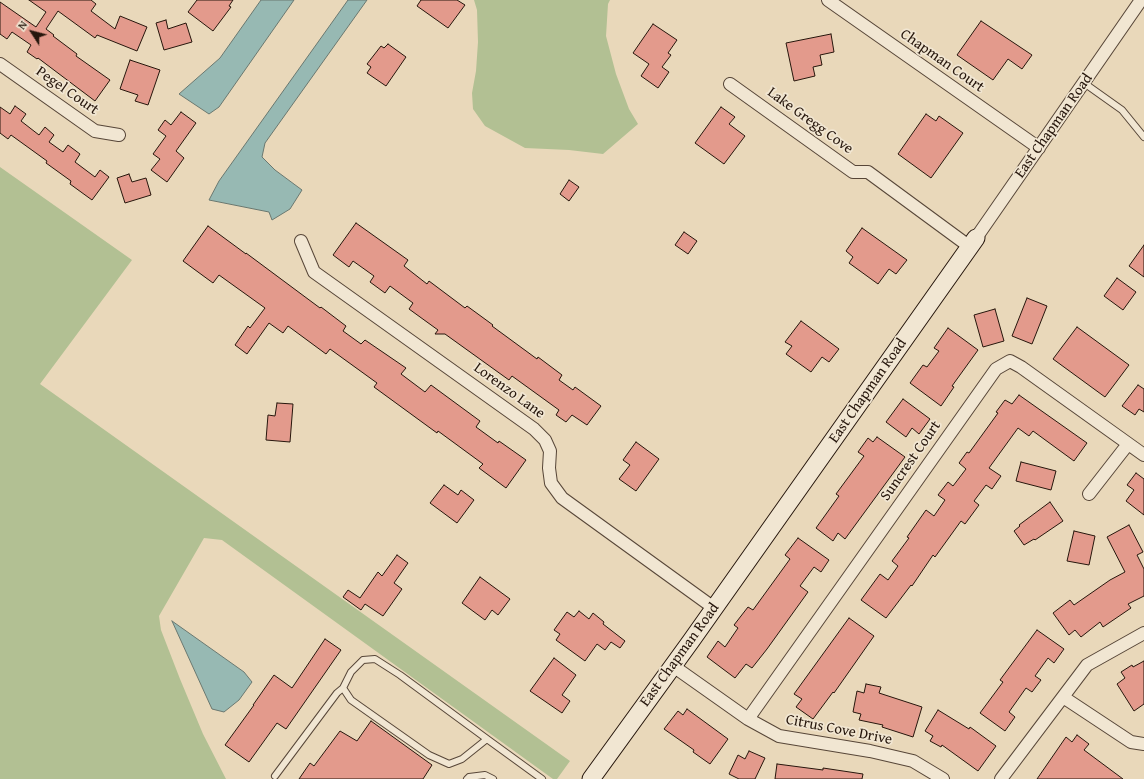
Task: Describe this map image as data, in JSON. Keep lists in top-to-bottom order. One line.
{"streets":{"street":["Chapman Court","Pegel Court","Lake Gregg Cove","East Chapman Road","Lorenzo Lane","Suncrest Court","Citrus Cove Drive"]},"crossings":[["Chapman Court","East Chapman Road"],["Lake Gregg Cove","East Chapman Road"],["East Chapman Road","Lorenzo Lane"],["East Chapman Road","Citrus Cove Drive"],["Suncrest Court","Citrus Cove Drive"]],"north":"top left"}
